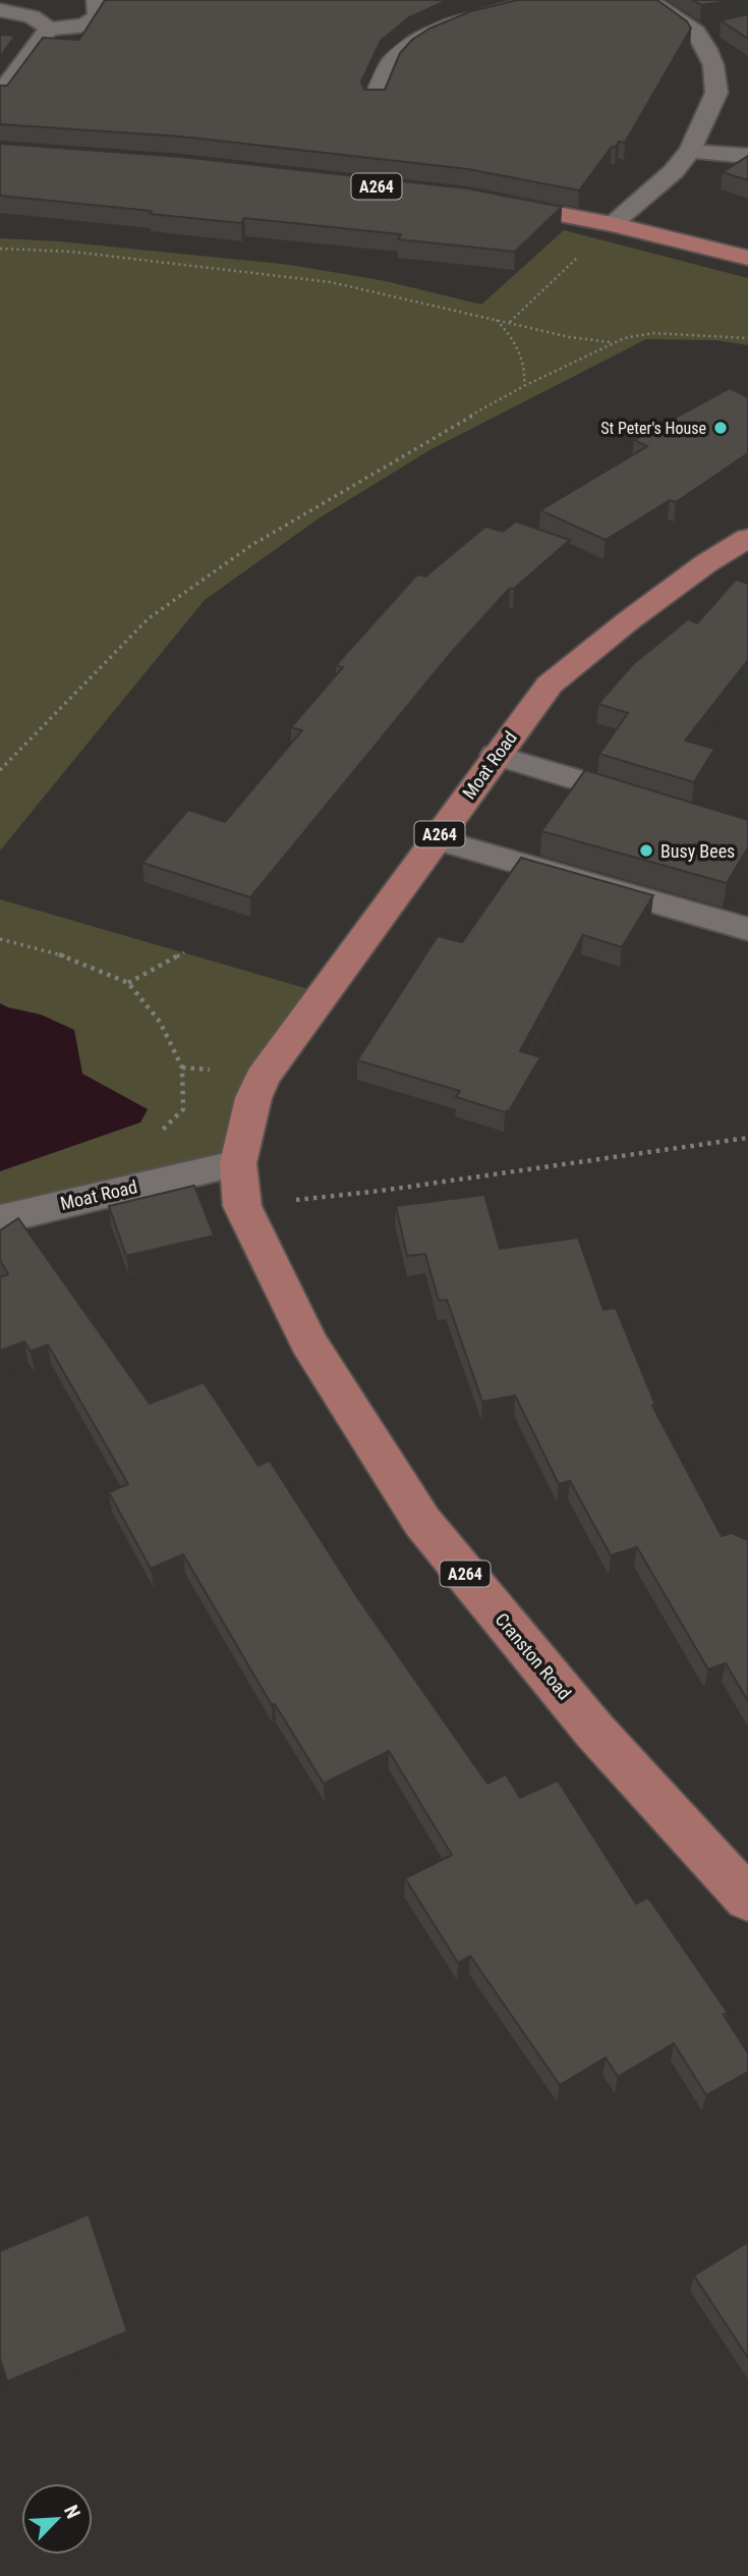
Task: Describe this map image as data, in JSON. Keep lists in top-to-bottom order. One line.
{"streets":{"main road":["A264","Moat Road","Cranston Road"]},"crossings":[["Moat Road","Cranston Road"]],"places":["St Peter's House","Busy Bees"],"north":"top right"}
